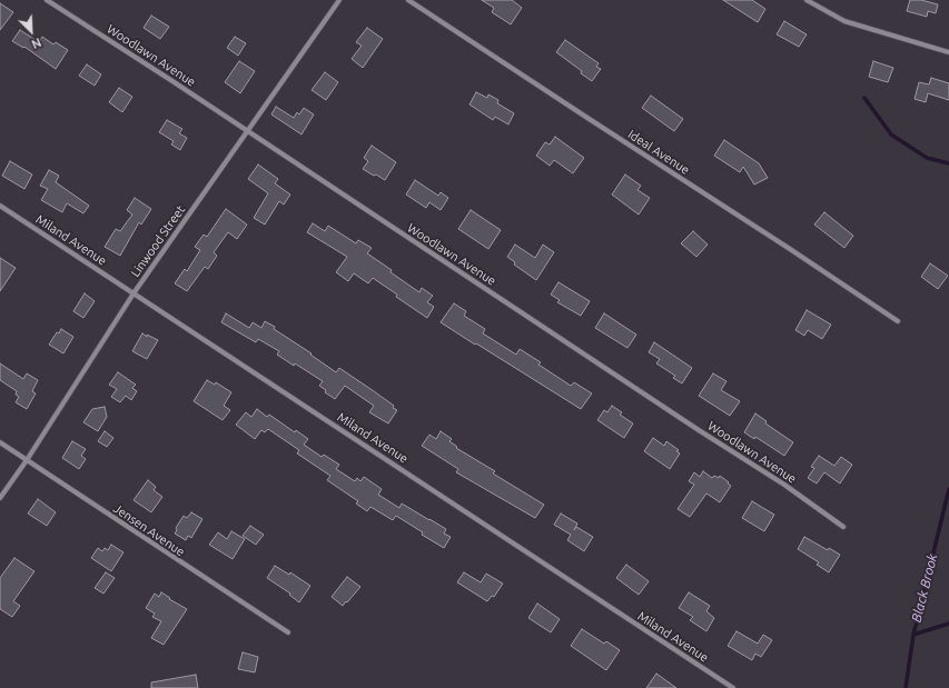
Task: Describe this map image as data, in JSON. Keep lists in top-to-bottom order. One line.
{"streets":{"street":["Woodlawn Avenue","Ideal Avenue","Miland Avenue","Linwood Street","Jensen Avenue"]},"crossings":[["Woodlawn Avenue","Linwood Street"],["Miland Avenue","Linwood Street"],["Linwood Street","Jensen Avenue"]],"water":["Black Brook"],"north":"bottom right"}
